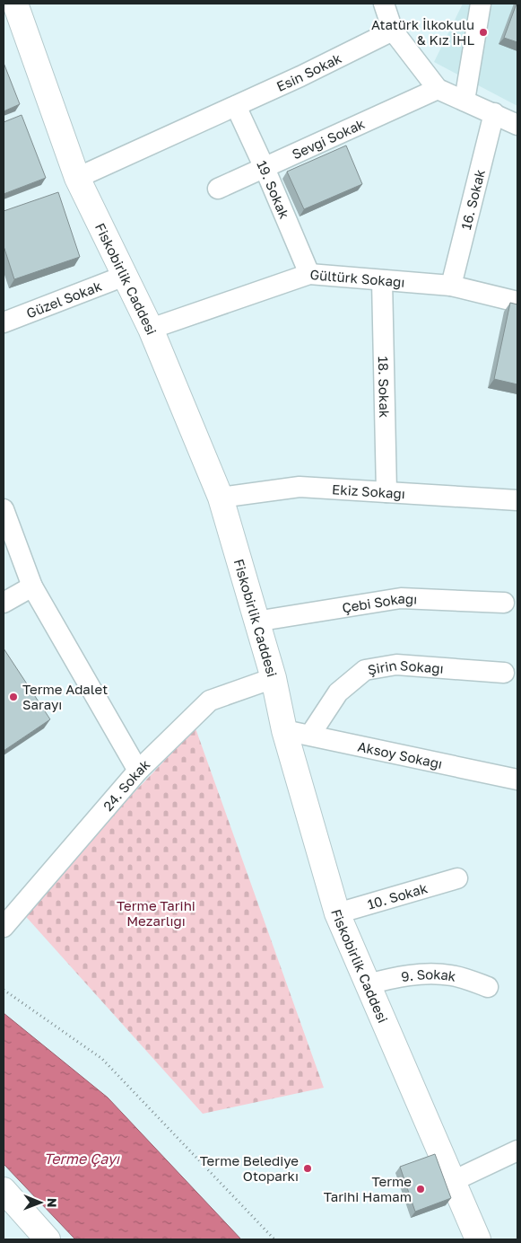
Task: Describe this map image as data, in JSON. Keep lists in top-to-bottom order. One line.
{"streets":{"main road":["Fiskobirlik Caddesi"],"street":["Esin Sokak","Sevgi Sokak","19. Sokak","16. Sokak","Gültürk Sokağı","Güzel Sokak","18. Sokak","Ekiz Sokağı","Çebi Sokağı","Şirin Sokağı","Aksoy Sokağı","24. Sokak","10. Sokak","9. Sokak"]},"crossings":[["Esin Sokak","19. Sokak"],["Esin Sokak","Fiskobirlik Caddesi"],["Sevgi Sokak","19. Sokak"],["19. Sokak","Gültürk Sokağı"],["16. Sokak","Gültürk Sokağı"],["Fiskobirlik Caddesi","Gültürk Sokağı"],["Fiskobirlik Caddesi","Güzel Sokak"],["Fiskobirlik Caddesi","Ekiz Sokağı"],["Fiskobirlik Caddesi","Çebi Sokağı"],["Fiskobirlik Caddesi","Aksoy Sokağı"],["Fiskobirlik Caddesi","24. Sokak"],["Fiskobirlik Caddesi","10. Sokak"],["Fiskobirlik Caddesi","9. Sokak"],["Gültürk Sokağı","18. Sokak"],["18. Sokak","Ekiz Sokağı"],["Şirin Sokağı","Aksoy Sokağı"]],"water":["Terme Çayı"],"parks":["Terme Tarihi Mezarlığı"],"places":["Atatürk İlkokulu & Kız İHL","Terme Adalet Sarayı","Terme Belediye Otoparkı","Terme Tarihi Hamam"],"north":"right"}
